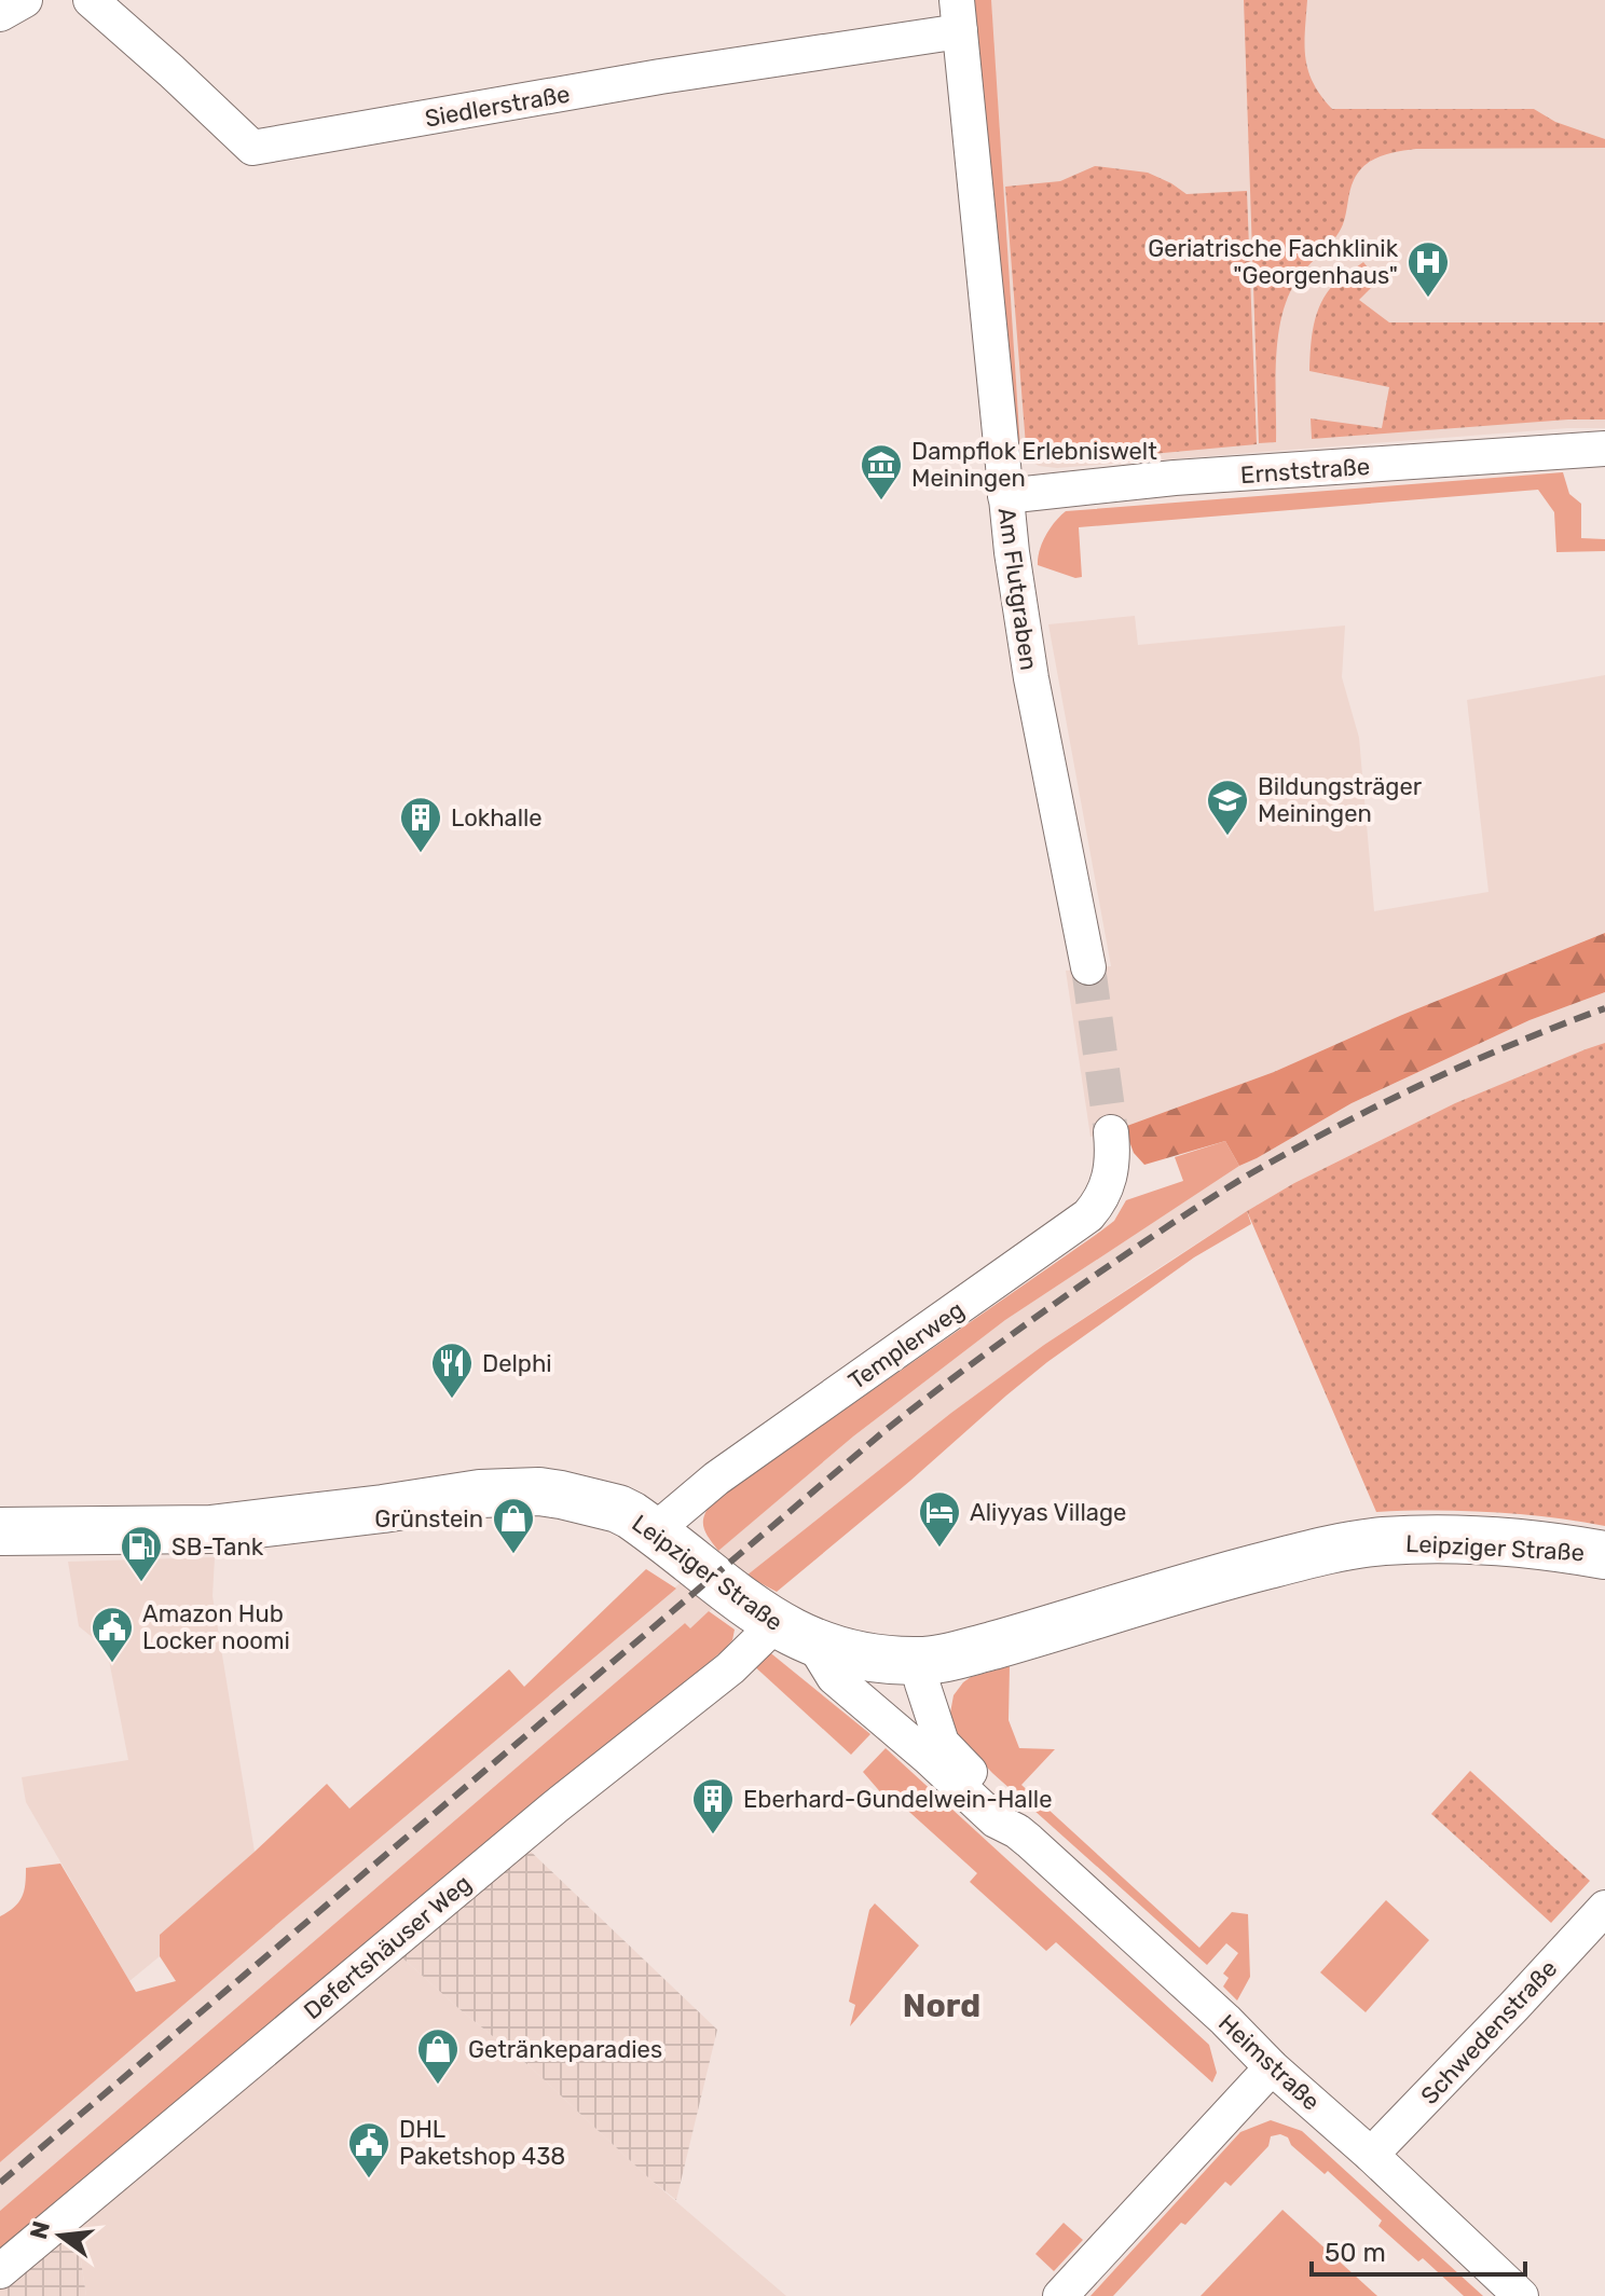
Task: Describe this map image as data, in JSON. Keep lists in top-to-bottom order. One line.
{"streets":{"main road":["Leipziger Straße"],"street":["Siedlerstraße","Ernststraße","Am Flutgraben","Templerweg","Defertshäuser Weg","Schwedenstraße","Heimstraße"]},"crossings":[["Siedlerstraße","Am Flutgraben"],["Ernststraße","Am Flutgraben"],["Templerweg","Leipziger Straße"],["Leipziger Straße","Defertshäuser Weg"],["Leipziger Straße","Heimstraße"],["Defertshäuser Weg","Heimstraße"],["Schwedenstraße","Heimstraße"]],"districts":["Nord"],"places":{"hospital":["Geriatrische Fachklinik \"Georgenhaus\""],"museum":["Dampflok Erlebniswelt Meiningen"],"school or university":["Bildungsträger Meiningen"],"building":["Lokhalle","Eberhard-Gundelwein-Halle"],"restaurant":["Delphi"],"hotel":["Aliyyas Village"],"shop":["Grünstein","Getränkeparadies"],"fuel station":["SB-Tank"],"public building":["Amazon Hub Locker noomi","DHL Paketshop 438"]},"scale_bar":"50 m","north":"left"}
